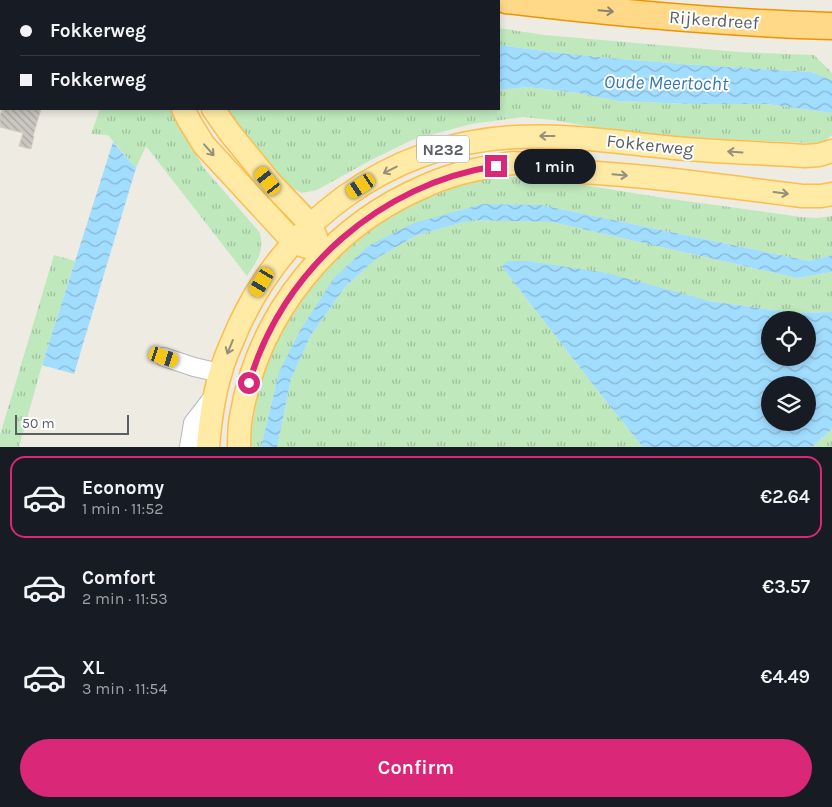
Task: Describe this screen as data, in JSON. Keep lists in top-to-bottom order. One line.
{"streets":{"highway":["Rijkerdreef"],"main road":["Fokkerweg","N232"]},"one_way":["Rijkerdreef"],"water":["Oude Meertocht"],"scale_bar":"50 m","page":{"banner":["Fokkerweg","Fokkerweg"],"bubble":"1 min","scale":"50 m","list":[{"name":"Economy","note":"1 min · 11:52","value":"€2.64"},{"name":"Comfort","note":"2 min · 11:53","value":"€3.57"},{"name":"XL","note":"3 min · 11:54","value":"€4.49"}],"buttons":"Confirm"}}
